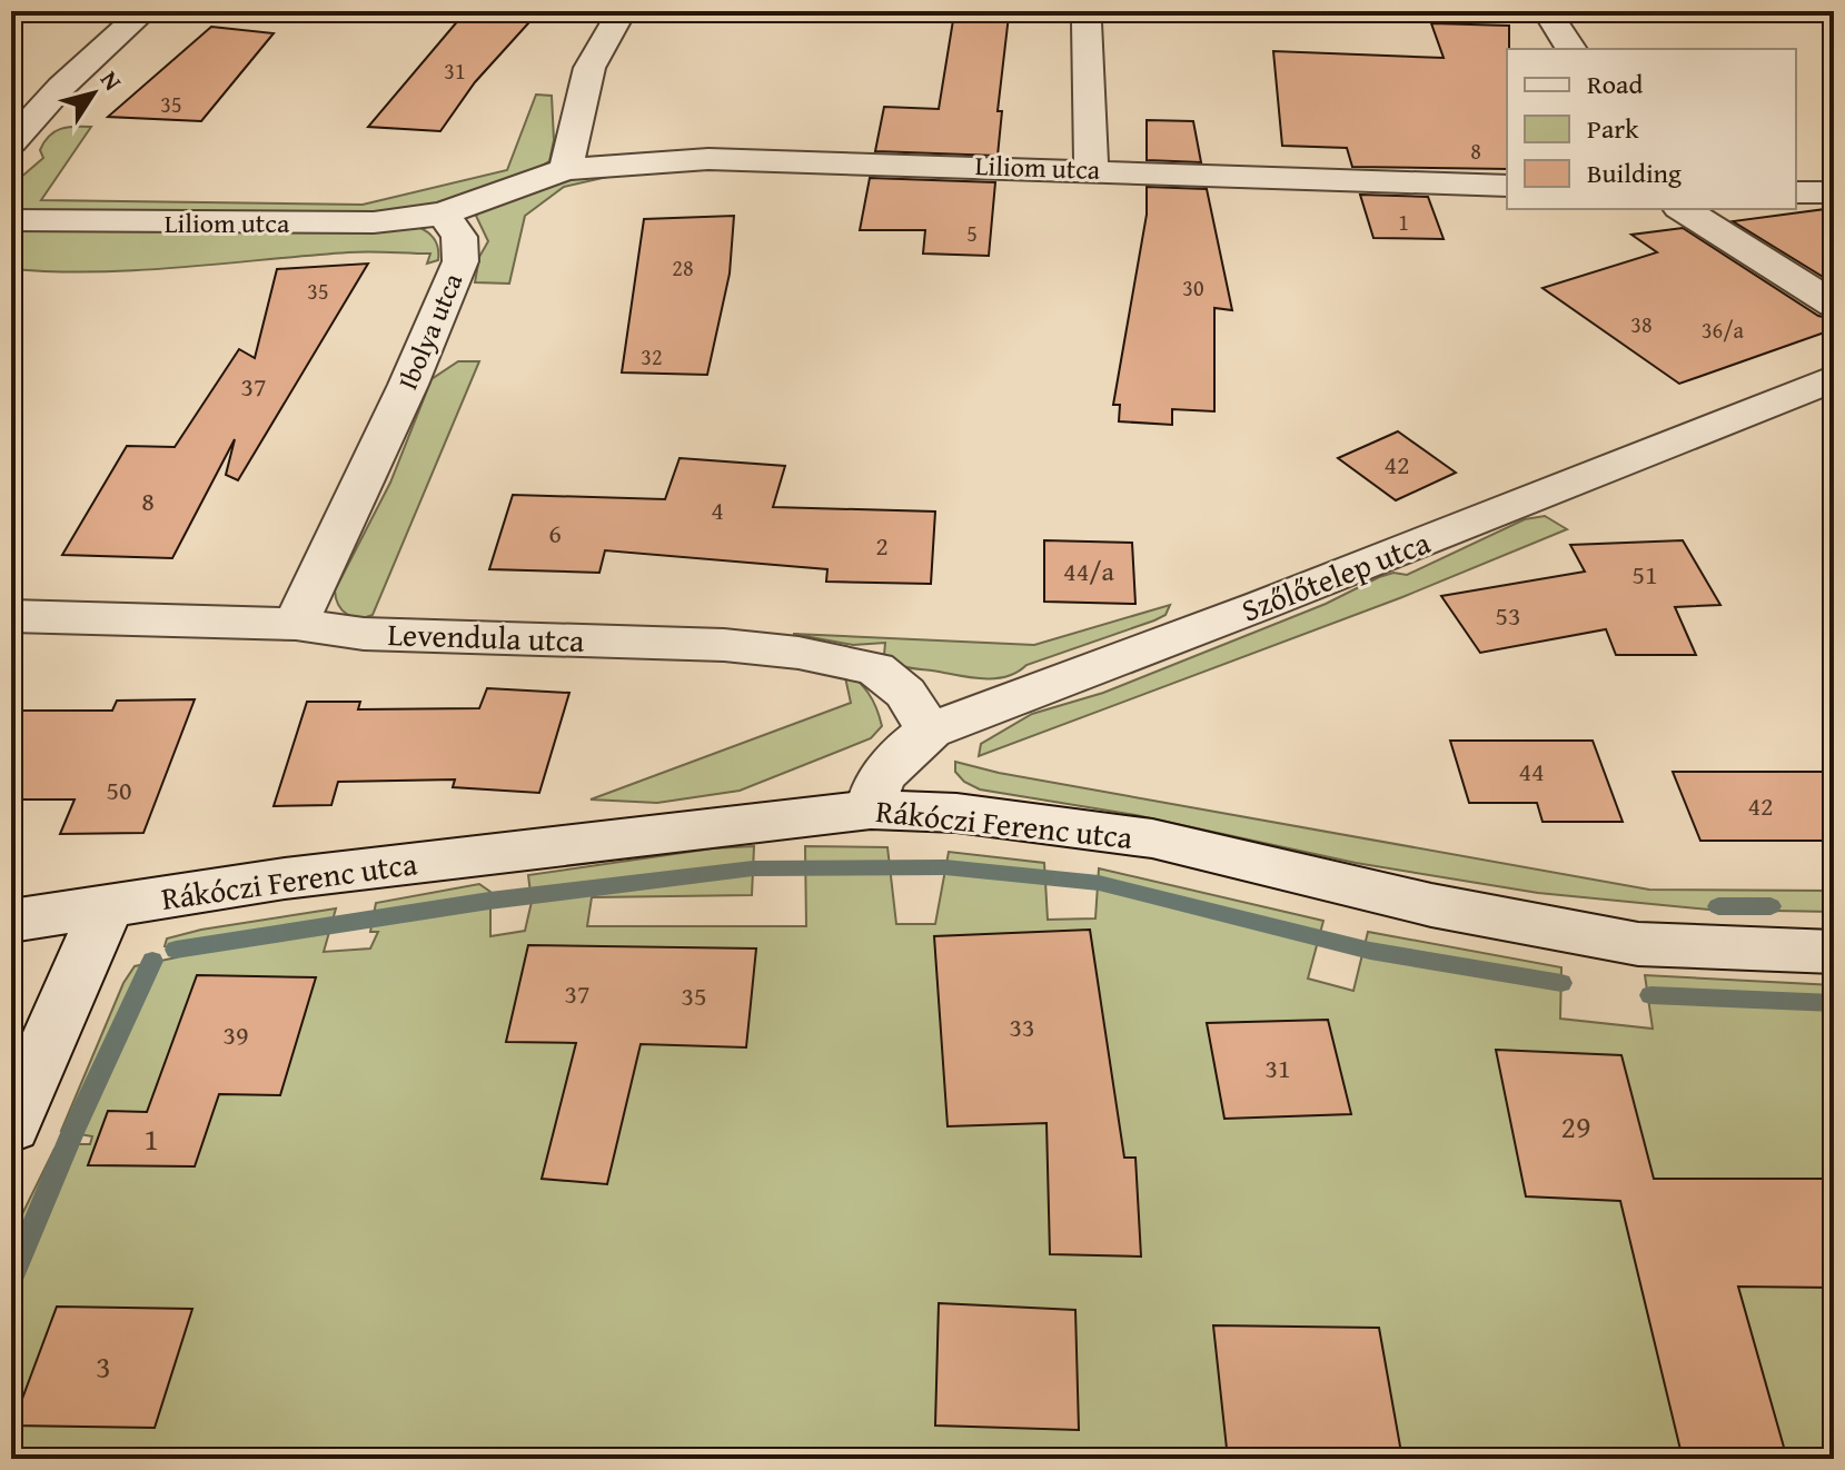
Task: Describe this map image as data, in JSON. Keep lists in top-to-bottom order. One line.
{"streets":{"street":["Liliom utca","Ibolya utca","Szőlőtelep utca","Levendula utca","Rákóczi Ferenc utca"]},"crossings":[["Liliom utca","Ibolya utca"],["Ibolya utca","Levendula utca"],["Szőlőtelep utca","Levendula utca"],["Szőlőtelep utca","Rákóczi Ferenc utca"]],"house_numbers":["31","35","8","1","5","28","30","35","38","36/a","32","37","42","8","4","6","2","44/a","51","53","44","50","42","37","35","33","39","31","29","1","3"],"legend":["Road","Park","Building"],"north":"top right"}
